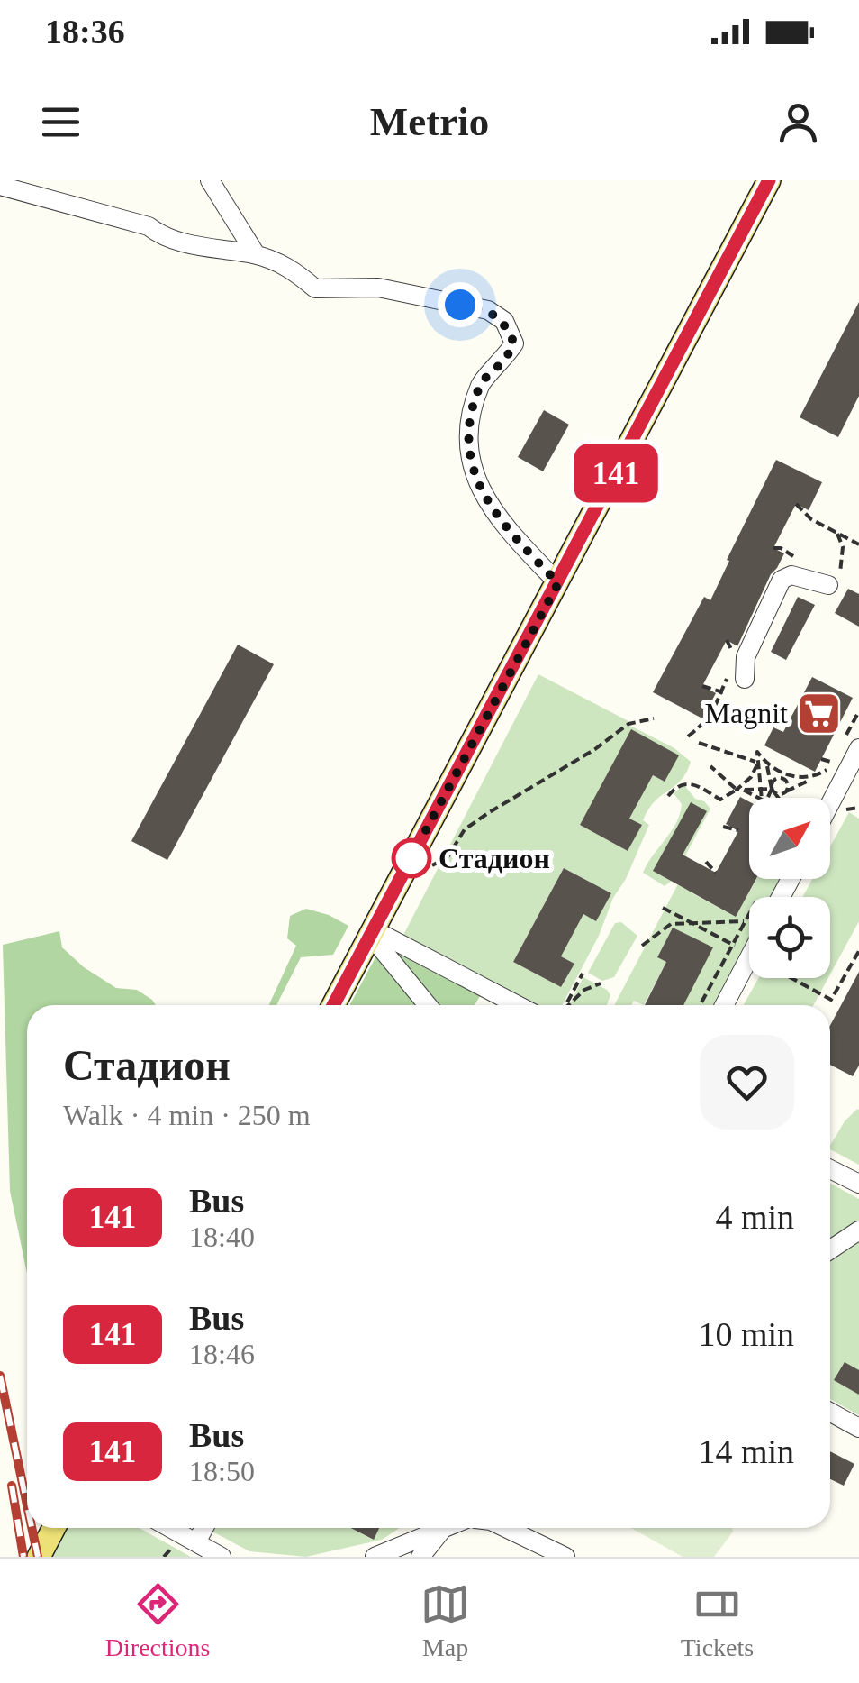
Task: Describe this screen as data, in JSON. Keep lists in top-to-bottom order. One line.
{"places":{"supermarket":["Magnit"],"other":["Стадион"]},"lines":["bus line 141"],"north":"top right","page":{"status":"18:36","header":"Metrio","on_map":"141","heading":["Стадион","Walk · 4 min · 250 m"],"list":[{"mark":"141","name":"Bus","note":"18:40","value":"4 min"},{"mark":"141","name":"Bus","note":"18:46","value":"10 min"},{"mark":"141","name":"Bus","note":"18:50","value":"14 min"}],"tabs":["Directions","Map","Tickets"]}}
